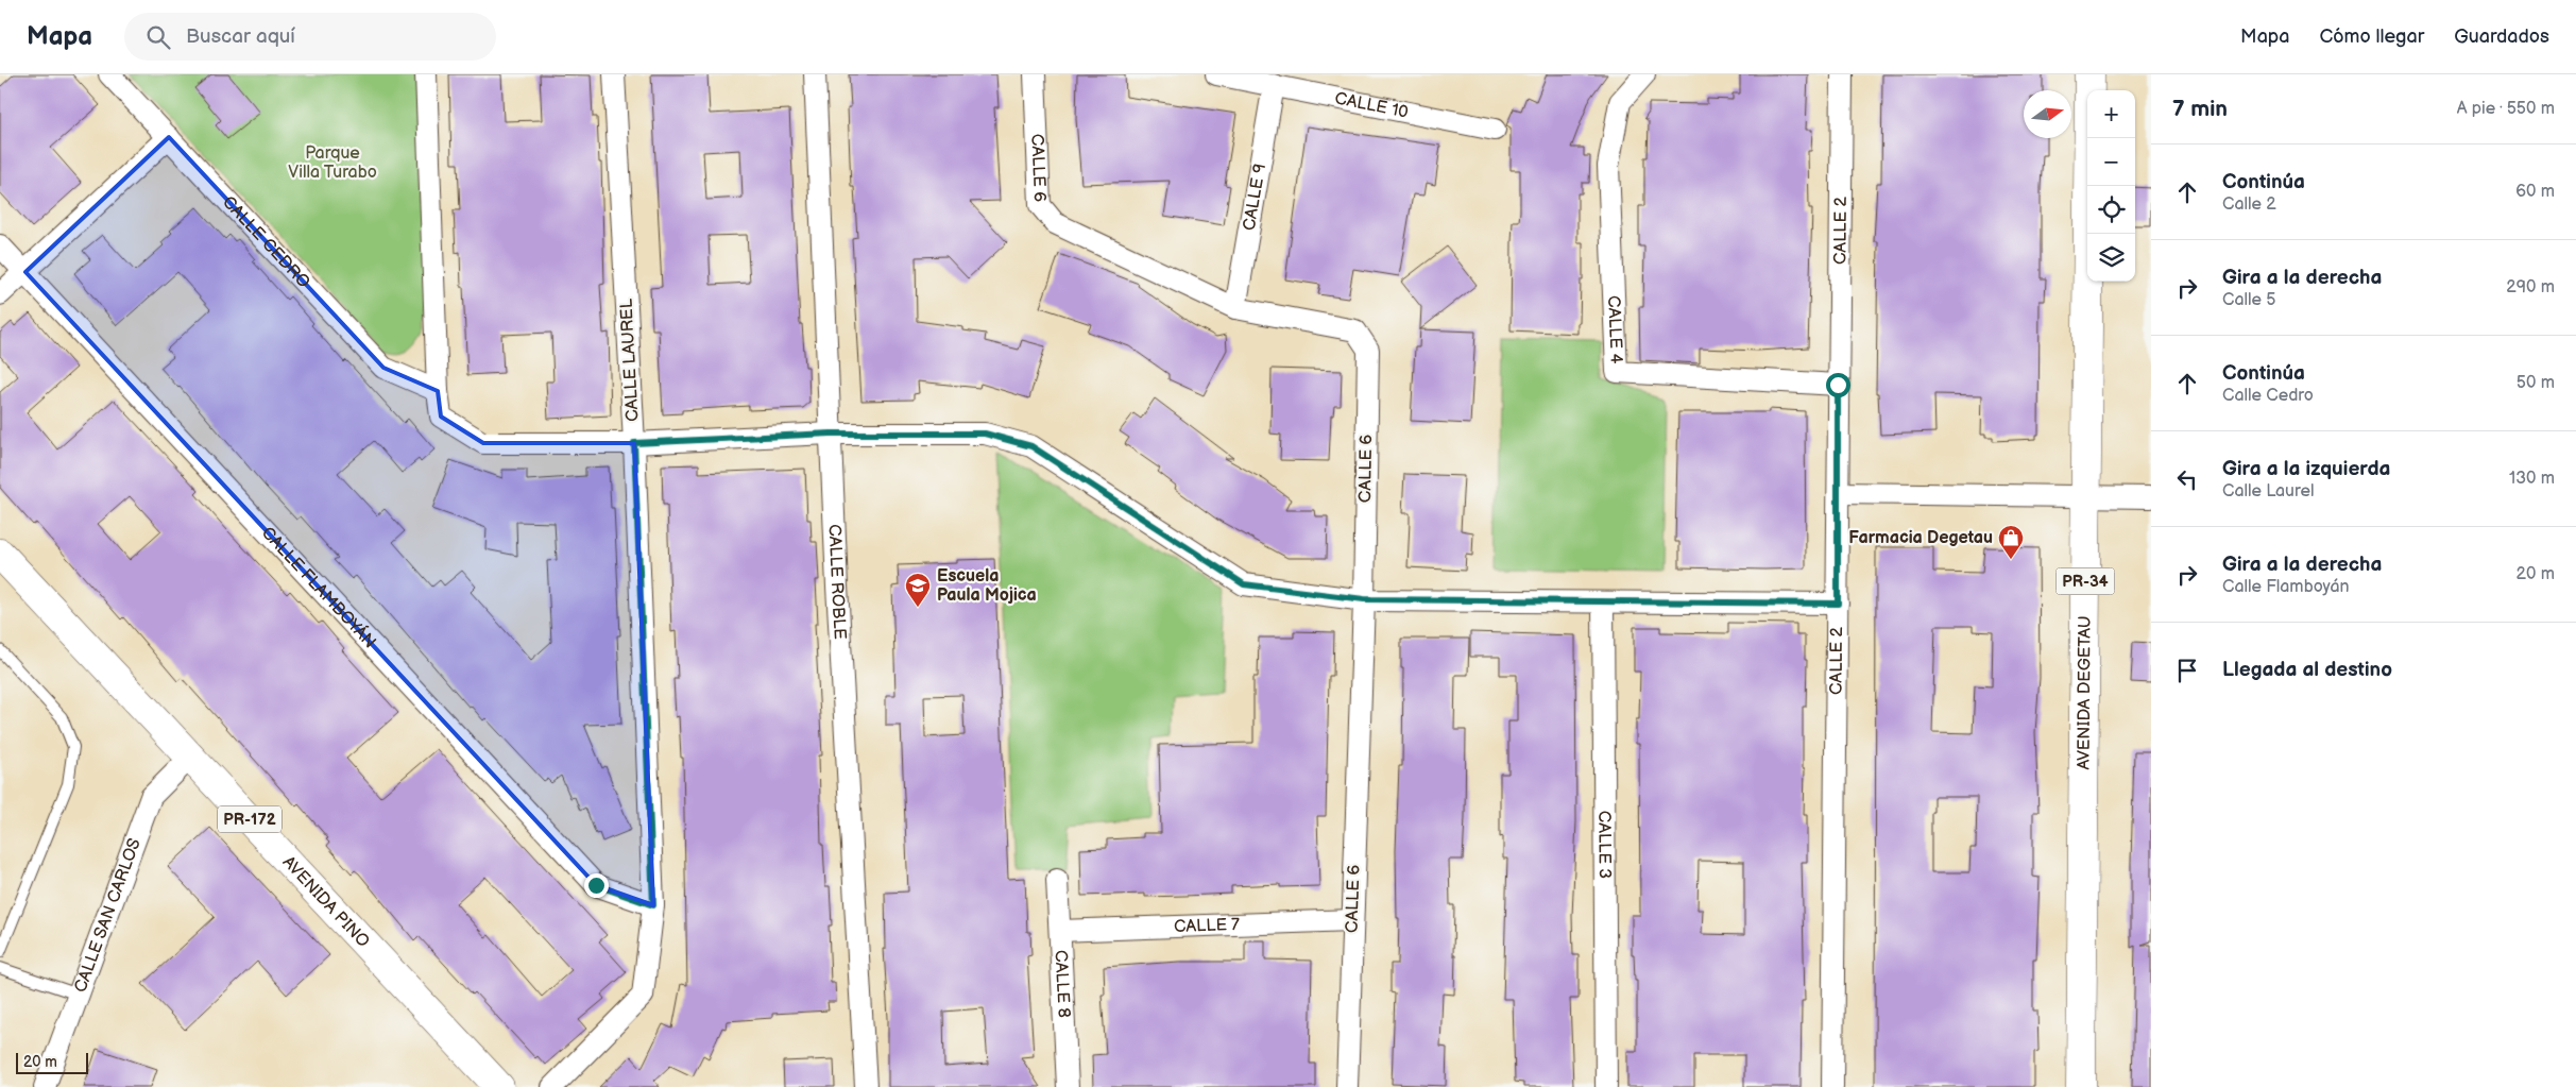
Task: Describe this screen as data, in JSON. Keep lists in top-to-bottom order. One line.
{"streets":{"main road":["PR-34","AVENIDA DEGETAU","PR-172","AVENIDA PINO"],"street":["CALLE 10","CALLE 6","CALLE 9","CALLE 2","CALLE CEDRO","CALLE 4","CALLE LAUREL","CALLE ROBLE","CALLE FLAMBOYÁN","CALLE 3","CALLE SAN CARLOS","CALLE 7","CALLE 8"]},"crossings":[["CALLE 10","CALLE 9"],["CALLE 6","CALLE 9"],["CALLE 6","CALLE 7"],["CALLE 2","CALLE 4"],["CALLE LAUREL","CALLE FLAMBOYÁN"],["AVENIDA PINO","CALLE SAN CARLOS"],["CALLE 7","CALLE 8"]],"parks":["Parque Villa Turabo"],"places":{"shop":["Farmacia Degetau"],"school or university":["Escuela Paula Mojica"]},"scale_bar":"20 m","north":"right","page":{"header":"Mapa","search":"Buscar aquí","nav":["Mapa","Cómo llegar","Guardados"],"heading":["7 min","A pie · 550 m"],"map_buttons":["+","−"],"list":[["Continúa","Calle 2","60 m"],["Gira a la derecha","Calle 5","290 m"],["Continúa","Calle Cedro","50 m"],["Gira a la izquierda","Calle Laurel","130 m"],["Gira a la derecha","Calle Flamboyán","20 m"],"Llegada al destino"],"scale":"20 m"}}
